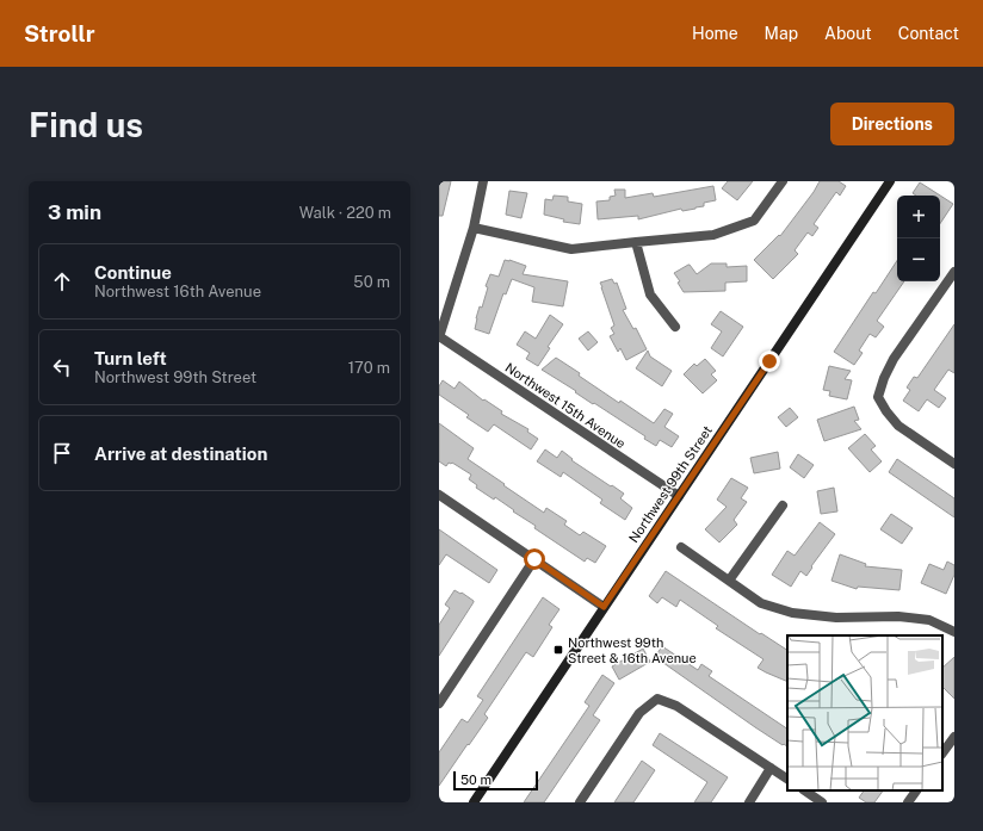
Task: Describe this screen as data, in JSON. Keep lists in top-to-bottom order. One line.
{"streets":{"main road":["Northwest 99th Street"],"street":["Northwest 15th Avenue"]},"crossings":[["Northwest 15th Avenue","Northwest 99th Street"]],"places":{"transit":["Northwest 99th Street & 16th Avenue"]},"scale_bar":"50 m","page":{"header":"Strollr","nav":["Home","Map","About","Contact"],"buttons":"Directions","title":"Find us","heading":["3 min","Walk · 220 m"],"map_buttons":["+","−"],"list":[["Continue","Northwest 16th Avenue","50 m"],["Turn left","Northwest 99th Street","170 m"],"Arrive at destination"],"scale":"50 m"}}
